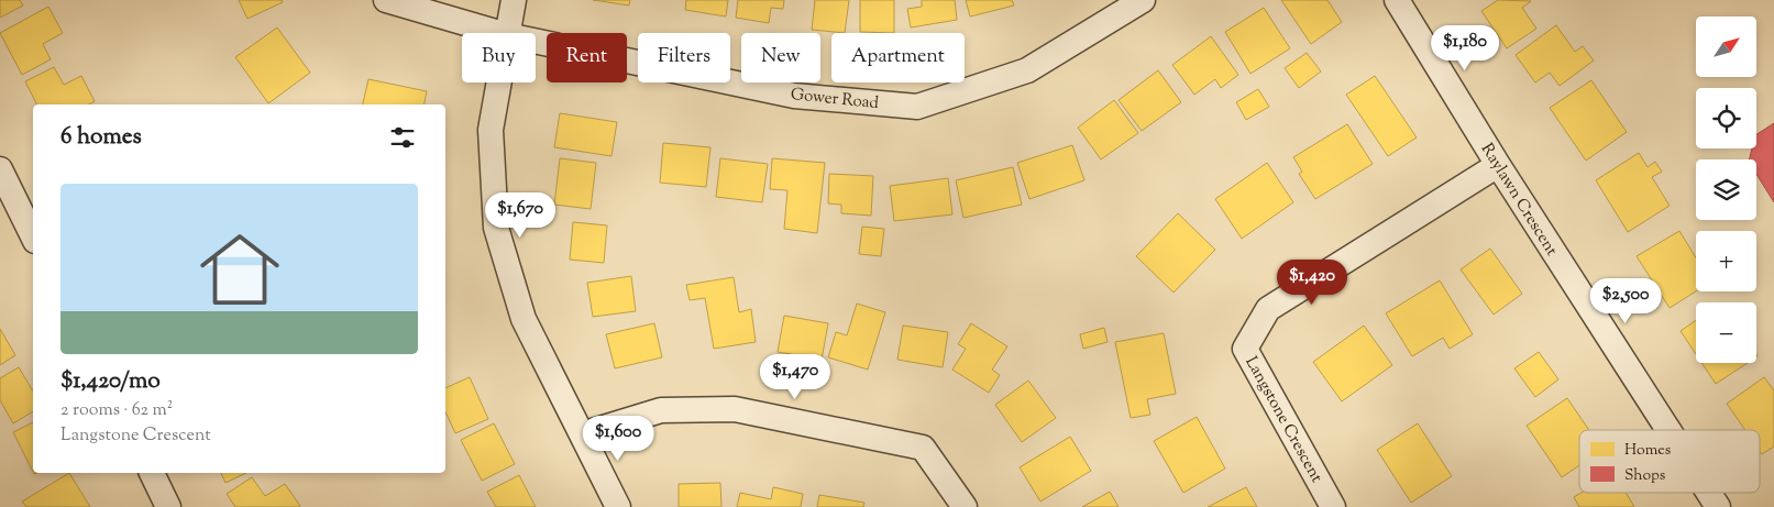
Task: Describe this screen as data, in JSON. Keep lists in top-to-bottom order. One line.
{"streets":{"street":["Gower Road","Raylawn Crescent","Langstone Crescent"]},"crossings":[["Raylawn Crescent","Langstone Crescent"]],"legend":["Homes","Shops"],"north":"top right","page":{"map_buttons":["+","−"],"price":["$1,180","$1,670","$1,420","$2,500","$1,470","$1,600"],"chip":["Buy","Rent","Filters","New","Apartment"],"heading":"6 homes","list":[{"name":"$1,420/mo","note":"2 rooms · 62 m² · Langstone Crescent"}]}}
